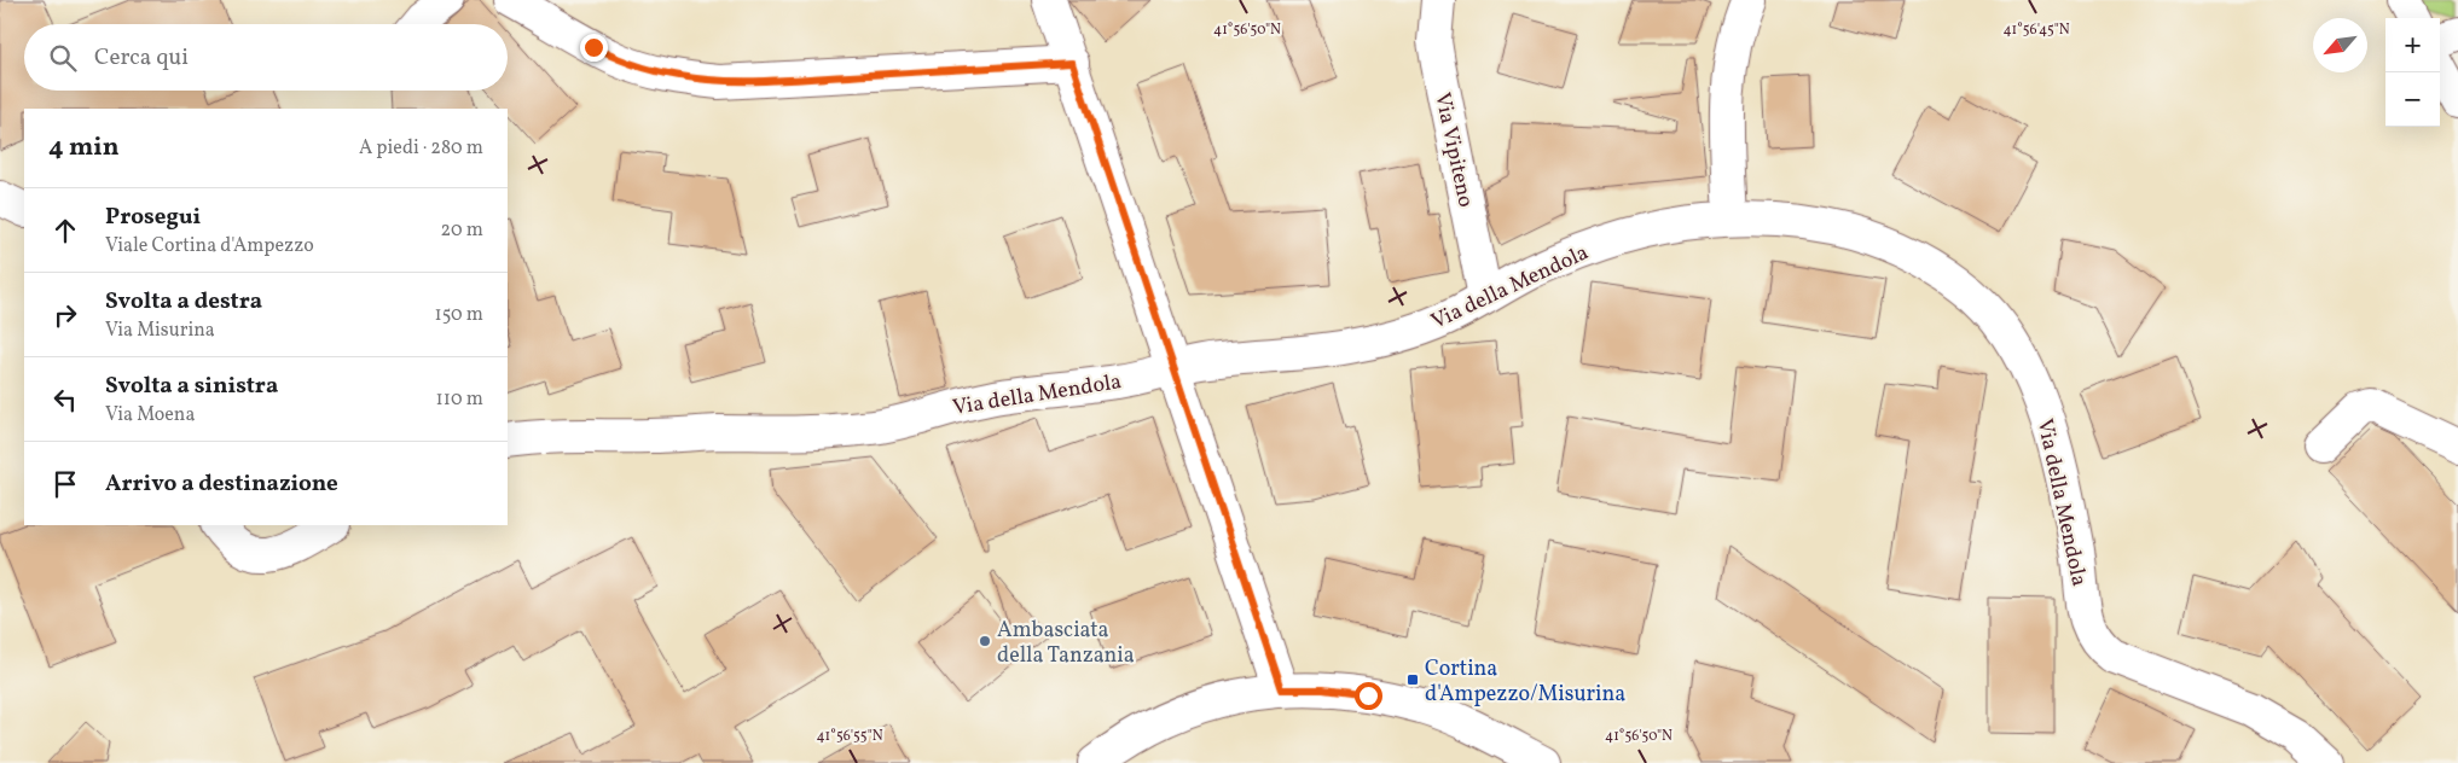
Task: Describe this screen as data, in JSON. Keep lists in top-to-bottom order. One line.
{"streets":{"street":["Via Vipiteno","Via della Mendola"]},"crossings":[["Via Vipiteno","Via della Mendola"]],"places":{"other":["Ambasciata della Tanzania"],"transit":["Cortina d'Ampezzo/Misurina"]},"north":"bottom left","page":{"map_buttons":["+","−"],"search":"Cerca qui","heading":["4 min","A piedi · 280 m"],"list":[["Prosegui","Viale Cortina d'Ampezzo","20 m"],["Svolta a destra","Via Misurina","150 m"],["Svolta a sinistra","Via Moena","110 m"],"Arrivo a destinazione"]},"coordinates":["41°56'50\"N","41°56'45\"N","41°56'55\"N"]}
